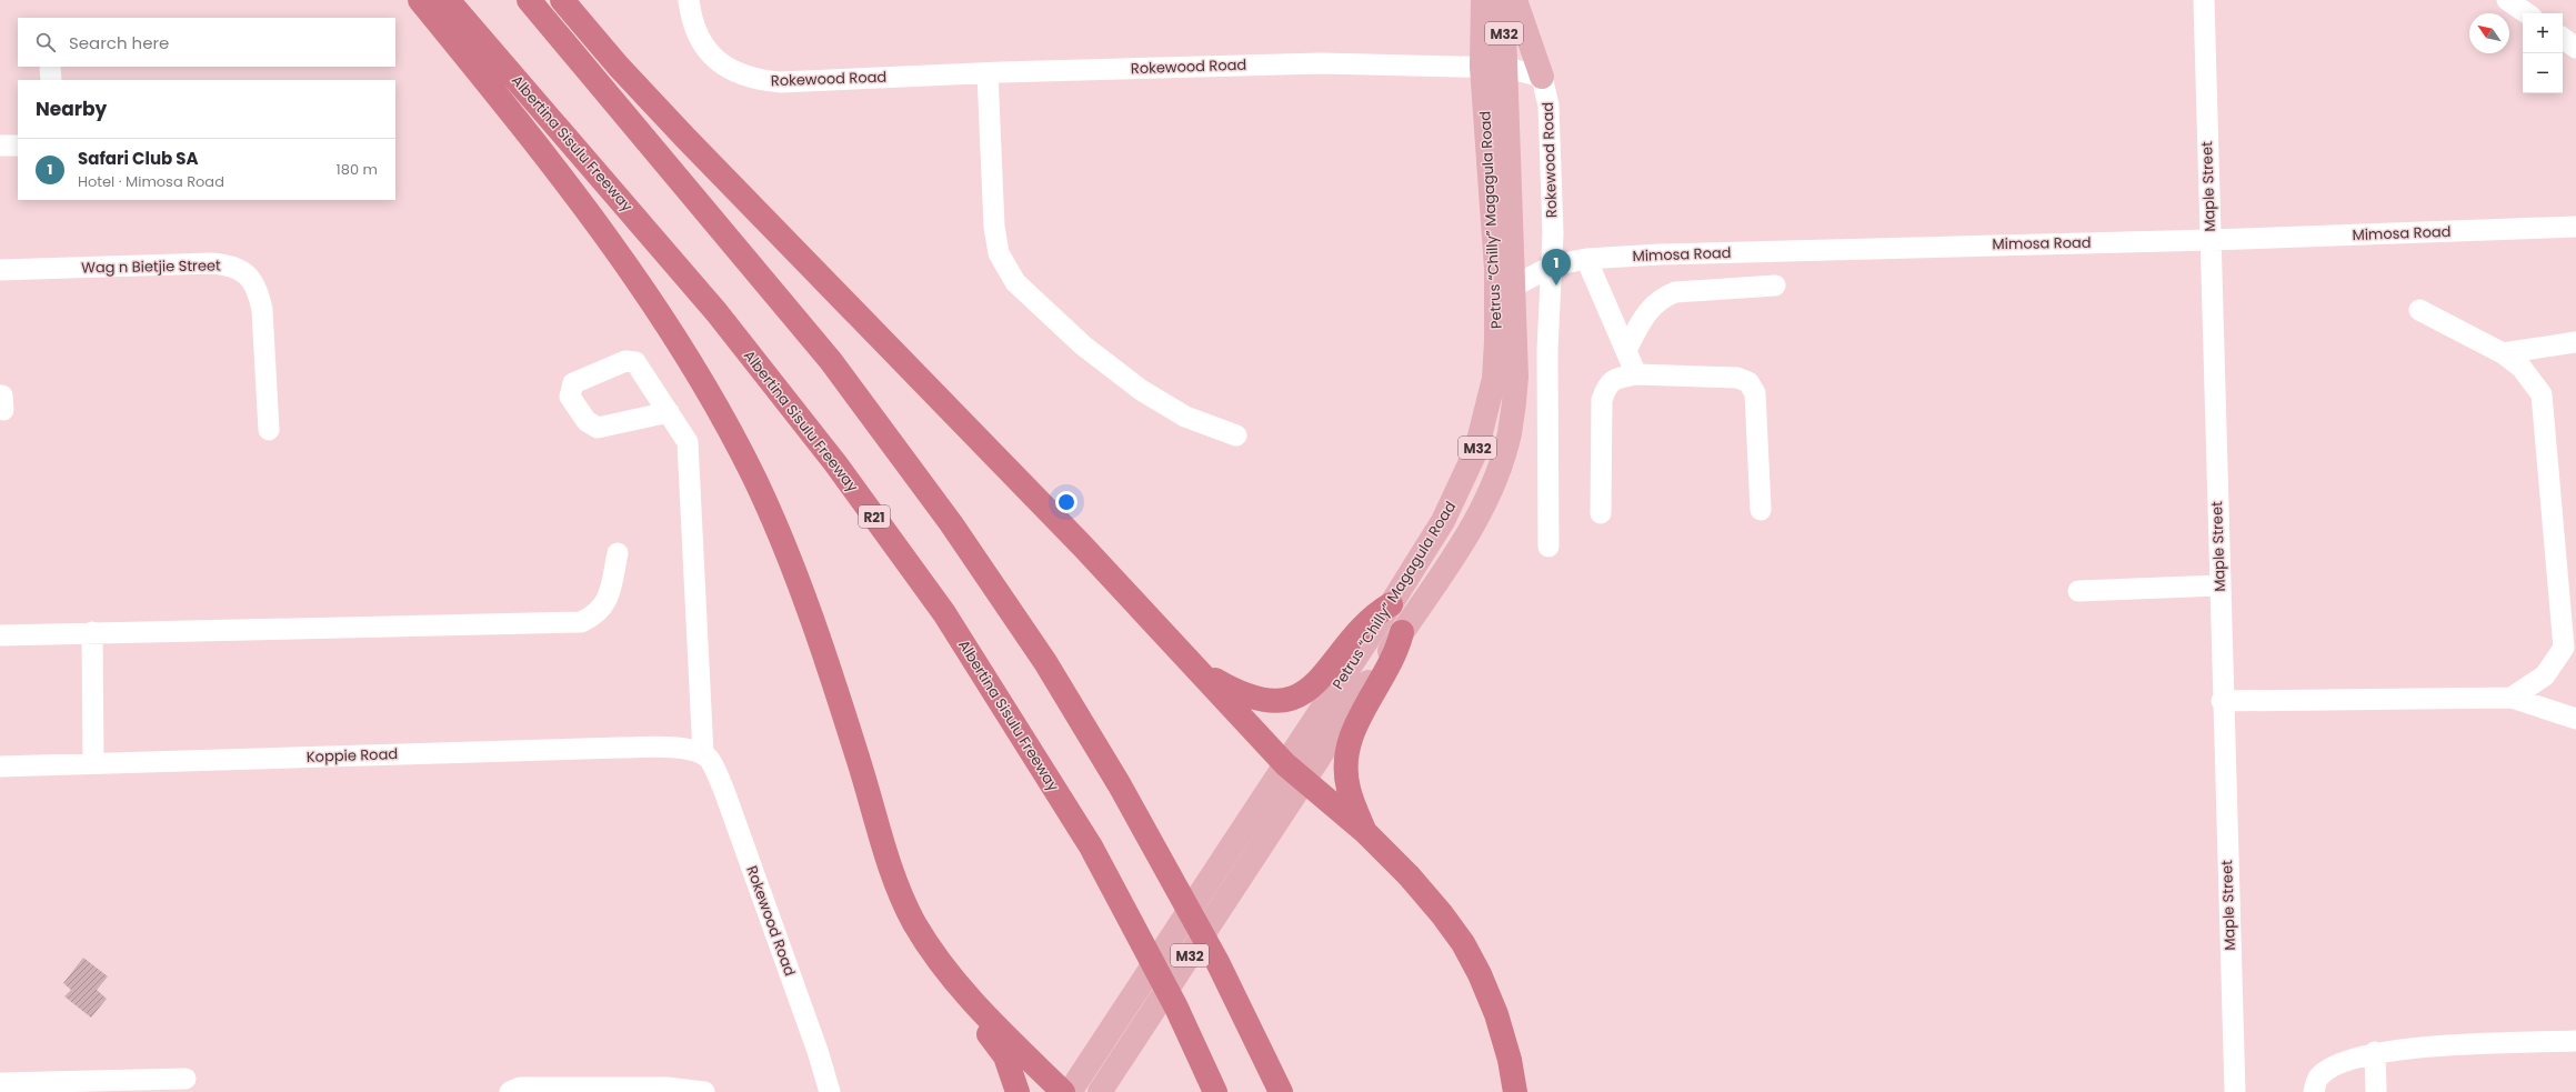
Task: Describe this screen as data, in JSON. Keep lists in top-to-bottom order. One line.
{"streets":{"highway":["Albertina Sisulu Freeway","R21"],"main road":["M32","Petrus “Chilly” Magagula Road"],"street":["Rokewood Road","Maple Street","Mimosa Road","Wag n Bietjie Street","Koppie Road"]},"crossings":[["Rokewood Road","Petrus “Chilly” Magagula Road"],["Rokewood Road","Mimosa Road"],["Rokewood Road","Koppie Road"],["Maple Street","Mimosa Road"],["Petrus “Chilly” Magagula Road","Mimosa Road"]],"north":"top left","page":{"map_buttons":["+","−"],"search":"Search here","heading":"Nearby","list":[{"mark":"1","name":"Safari Club SA","note":"Hotel · Mimosa Road","value":"180 m"}],"pins":"1"}}
